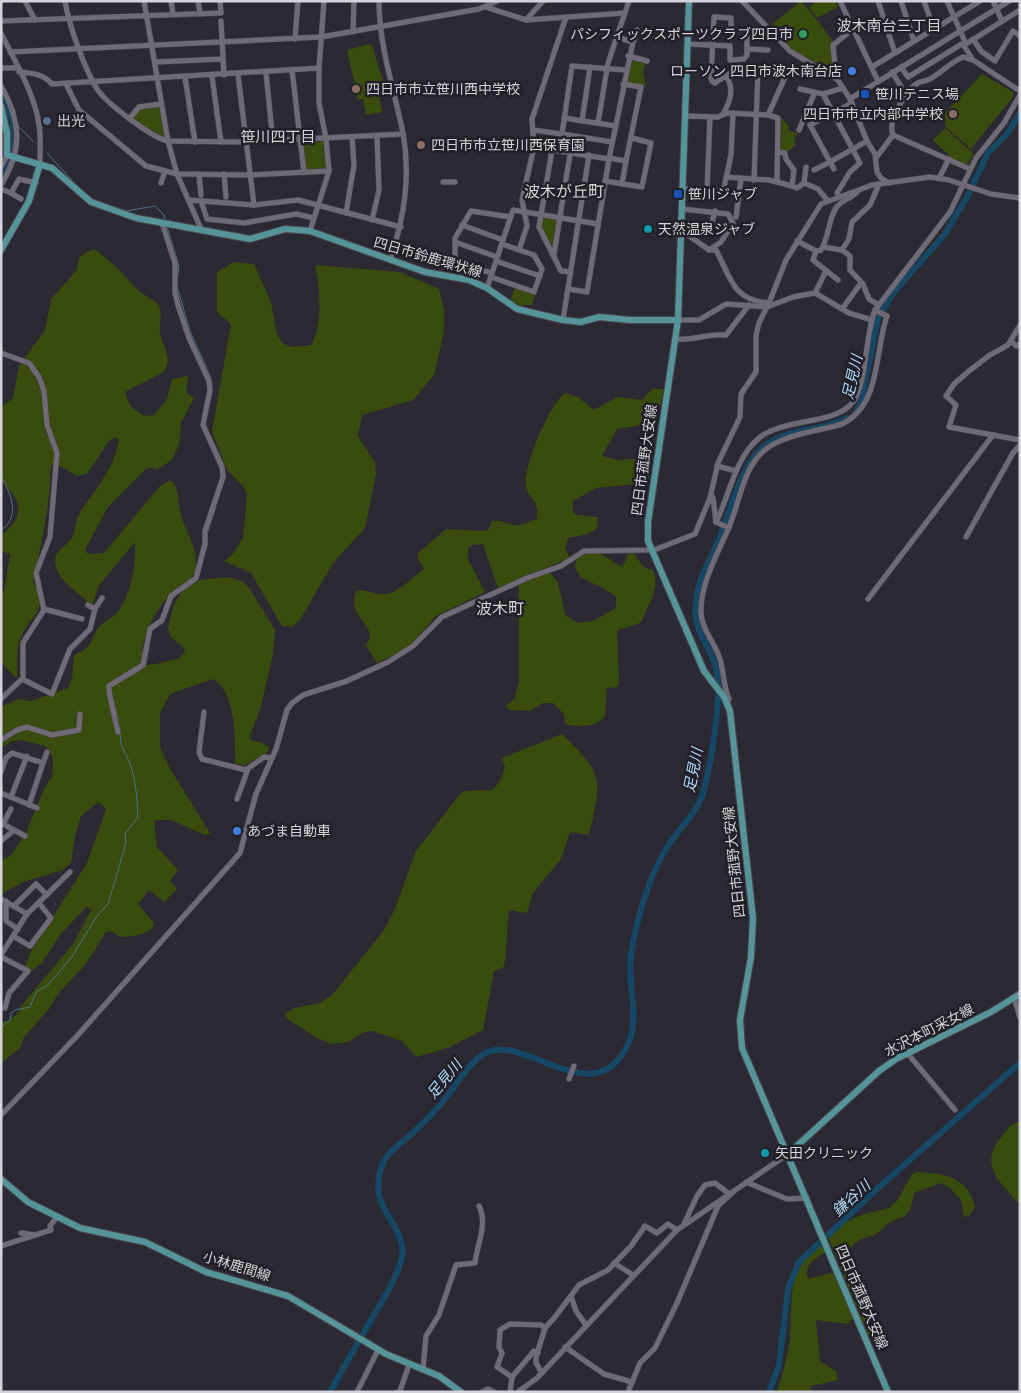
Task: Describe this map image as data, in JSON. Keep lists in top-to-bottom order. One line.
{"streets":{"main road":["四日市鈴鹿環状線","四日市菰野大安線","水沢本町采女線","小林鹿間線"]},"crossings":[["四日市鈴鹿環状線","四日市菰野大安線"],["四日市菰野大安線","水沢本町采女線"]],"districts":["波木南台三丁目","笹川四丁目","波木が丘町","波木町"],"water":["足見川","鎌谷川"],"places":{"other":["パシフィックスポーツクラブ四日市","ローソン 四日市波木南台店","四日市市立笹川西中学校","四日市市立内部中学校","出光","四日市市立笹川西保育園","天然温泉ジャブ","あづま自動車","矢田クリニック"],"transit":["笹川テニス場","笹川ジャブ"]}}
